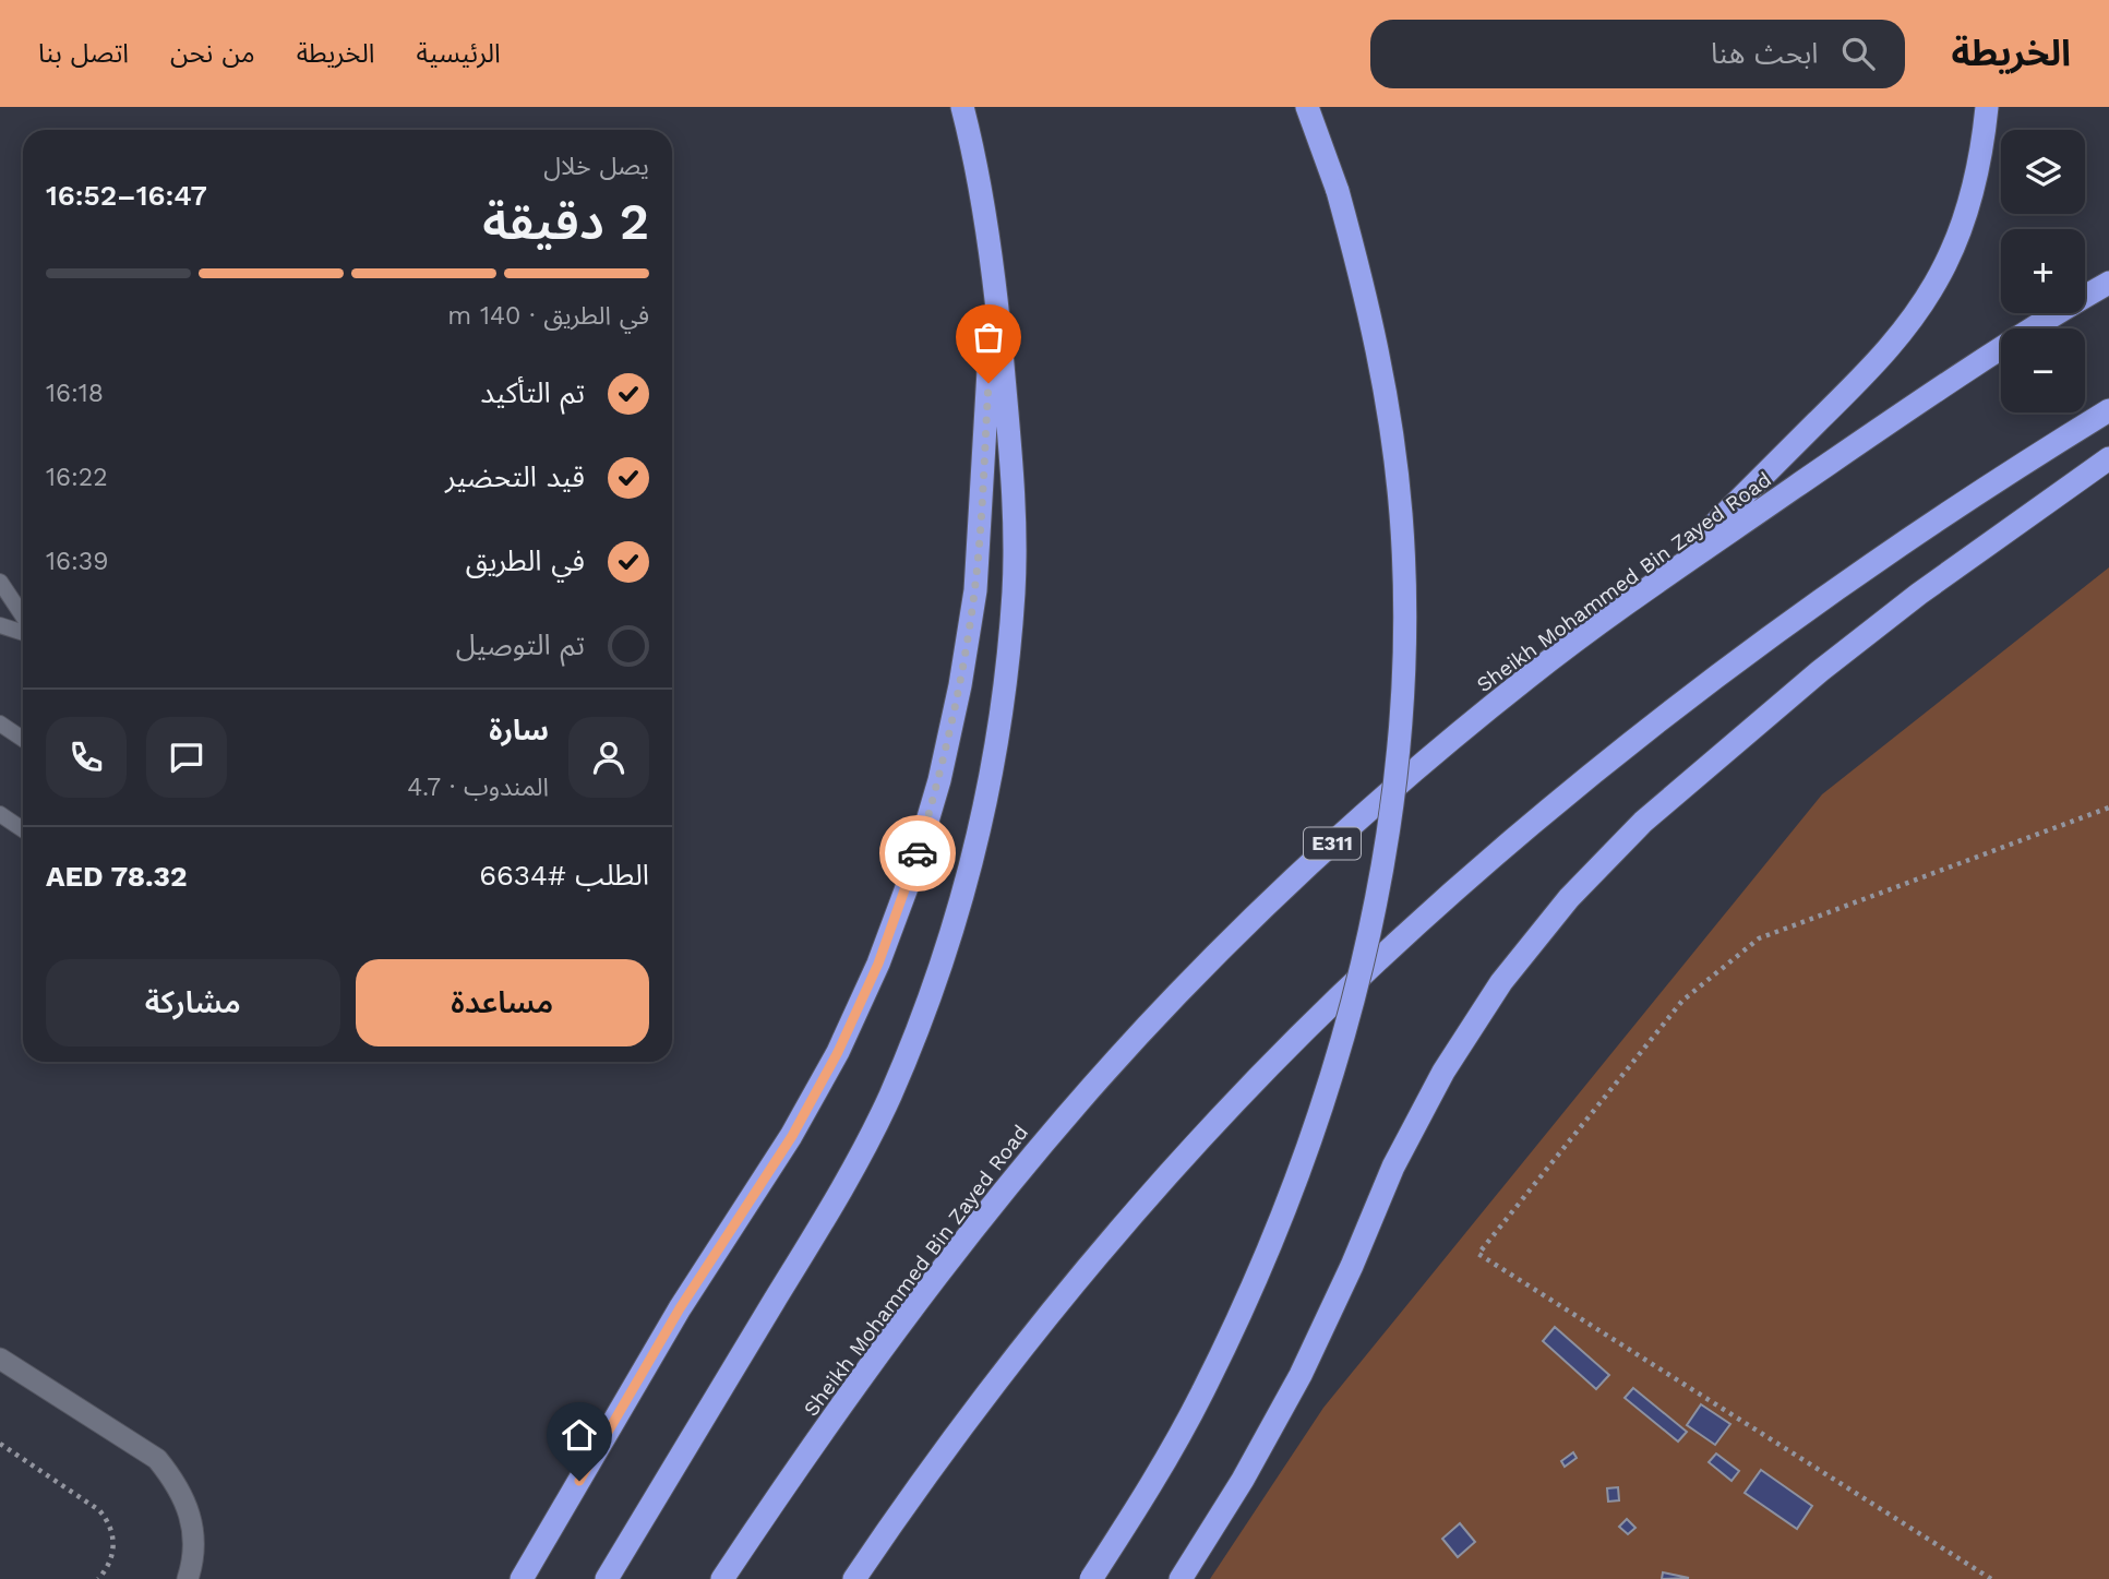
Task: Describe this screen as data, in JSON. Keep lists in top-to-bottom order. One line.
{"streets":{"highway":["Sheikh Mohammed Bin Zayed Road","E311"]},"page":{"header":"الخريطة","search":"ابحث هنا","nav":["الرئيسية","الخريطة","من نحن","اتصل بنا"],"map_buttons":["+","−"],"heading":["2 دقيقة","يصل خلال","16:47–16:52"],"panel":["سارة","المندوب · 4.7","الطلب #6634","AED 78.32"],"bar":"في الطريق · 140 m","list":[["تم التأكيد","16:18"],["قيد التحضير","16:22"],["في الطريق","16:39"],"تم التوصيل"],"buttons":["مساعدة","مشاركة"]}}
